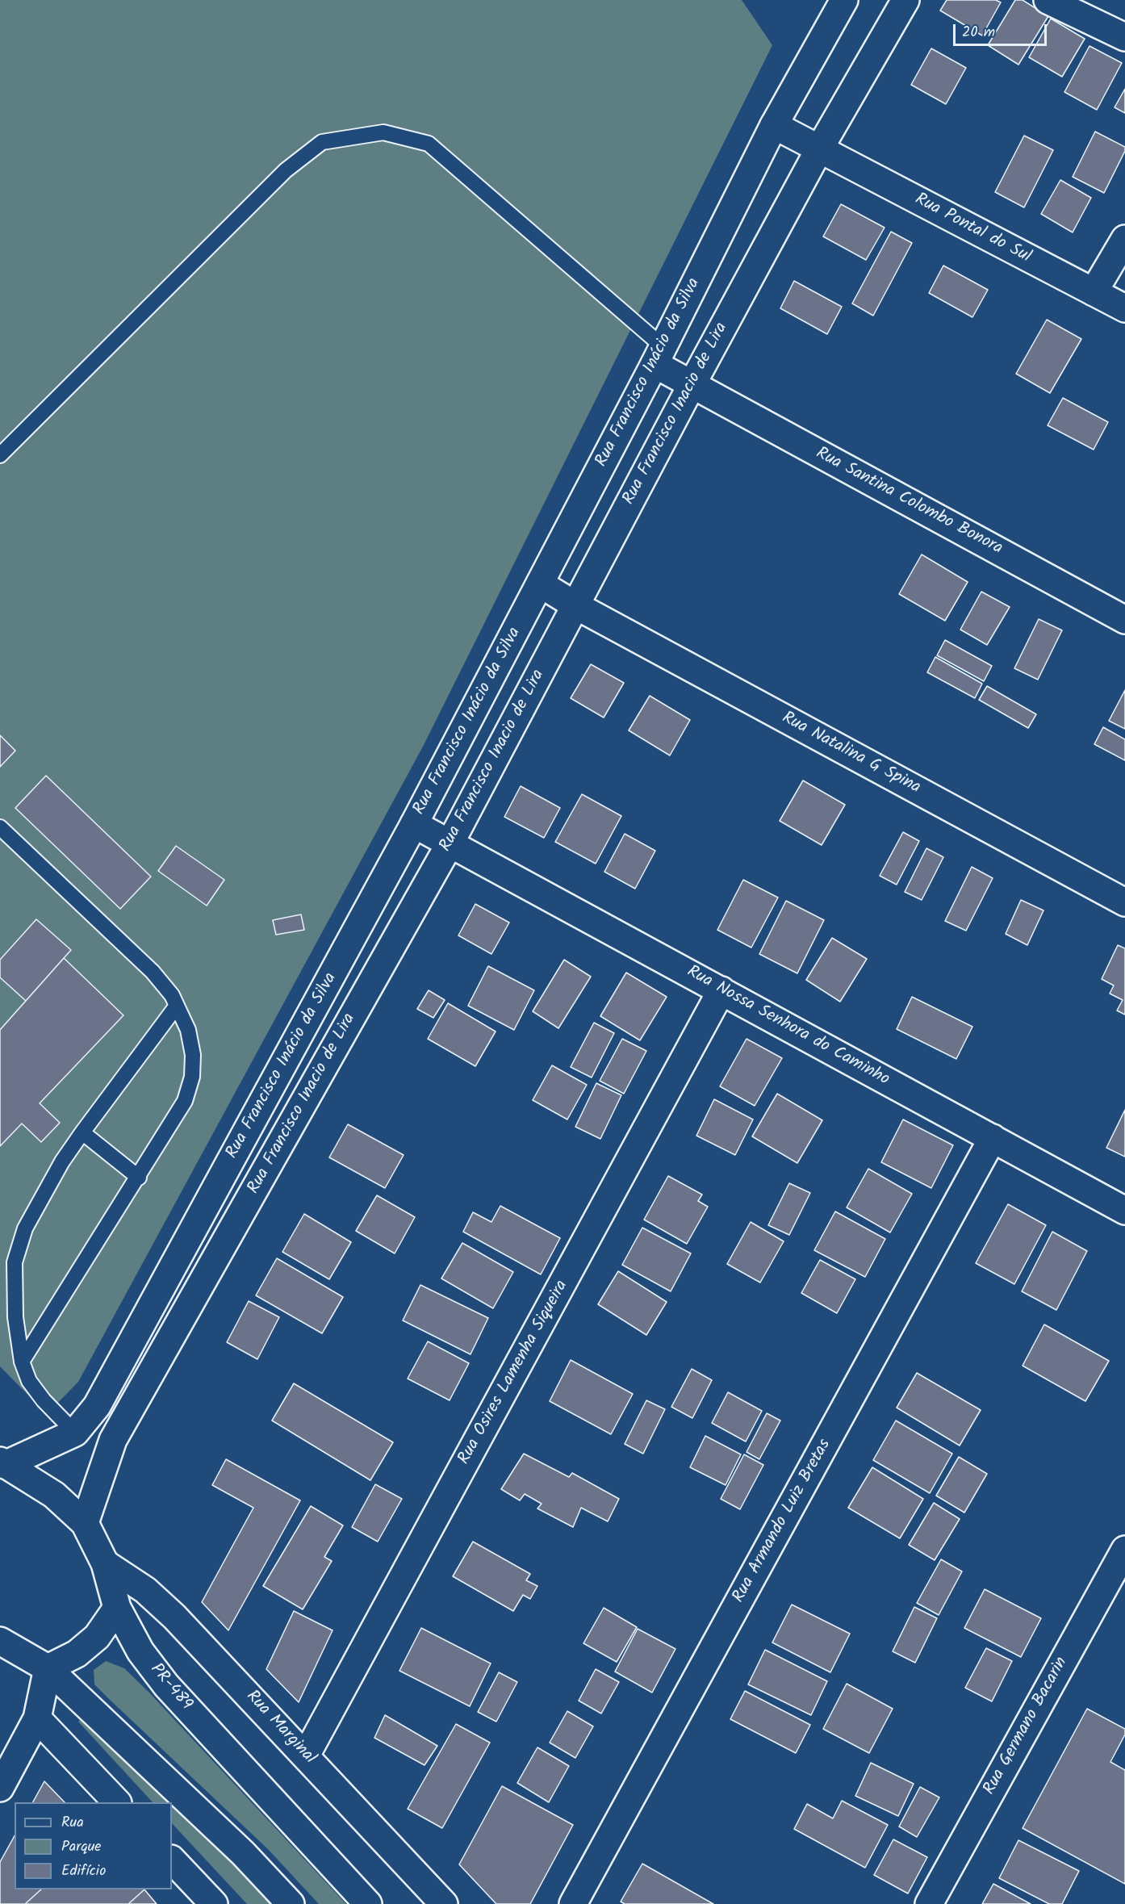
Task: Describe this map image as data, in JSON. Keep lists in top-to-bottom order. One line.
{"streets":{"street":["Rua Pontal do Sul","Rua Francisco Inácio da Silva","Rua Francisco Inacio de Lira","Rua Santina Colombo Bonora","Rua Natalina G Spina","Rua Nossa Senhora do Caminho","Rua Osires Lamenha Siqueira","Rua Armando Luiz Bretas","PR-489","Rua Germano Bacarin","Rua Marginal"]},"crossings":[["Rua Pontal do Sul","Rua Francisco Inácio da Silva"],["Rua Pontal do Sul","Rua Francisco Inacio de Lira"],["Rua Francisco Inácio da Silva","Rua Santina Colombo Bonora"],["Rua Francisco Inácio da Silva","Rua Natalina G Spina"],["Rua Francisco Inácio da Silva","Rua Nossa Senhora do Caminho"],["Rua Francisco Inacio de Lira","Rua Santina Colombo Bonora"],["Rua Francisco Inacio de Lira","Rua Natalina G Spina"],["Rua Francisco Inacio de Lira","Rua Nossa Senhora do Caminho"],["Rua Francisco Inacio de Lira","PR-489"],["Rua Nossa Senhora do Caminho","Rua Osires Lamenha Siqueira"],["Rua Nossa Senhora do Caminho","Rua Armando Luiz Bretas"],["Rua Osires Lamenha Siqueira","Rua Marginal"],["PR-489","Rua Marginal"]],"legend":["Rua","Parque","Edifício"],"scale_bar":"20 m"}
